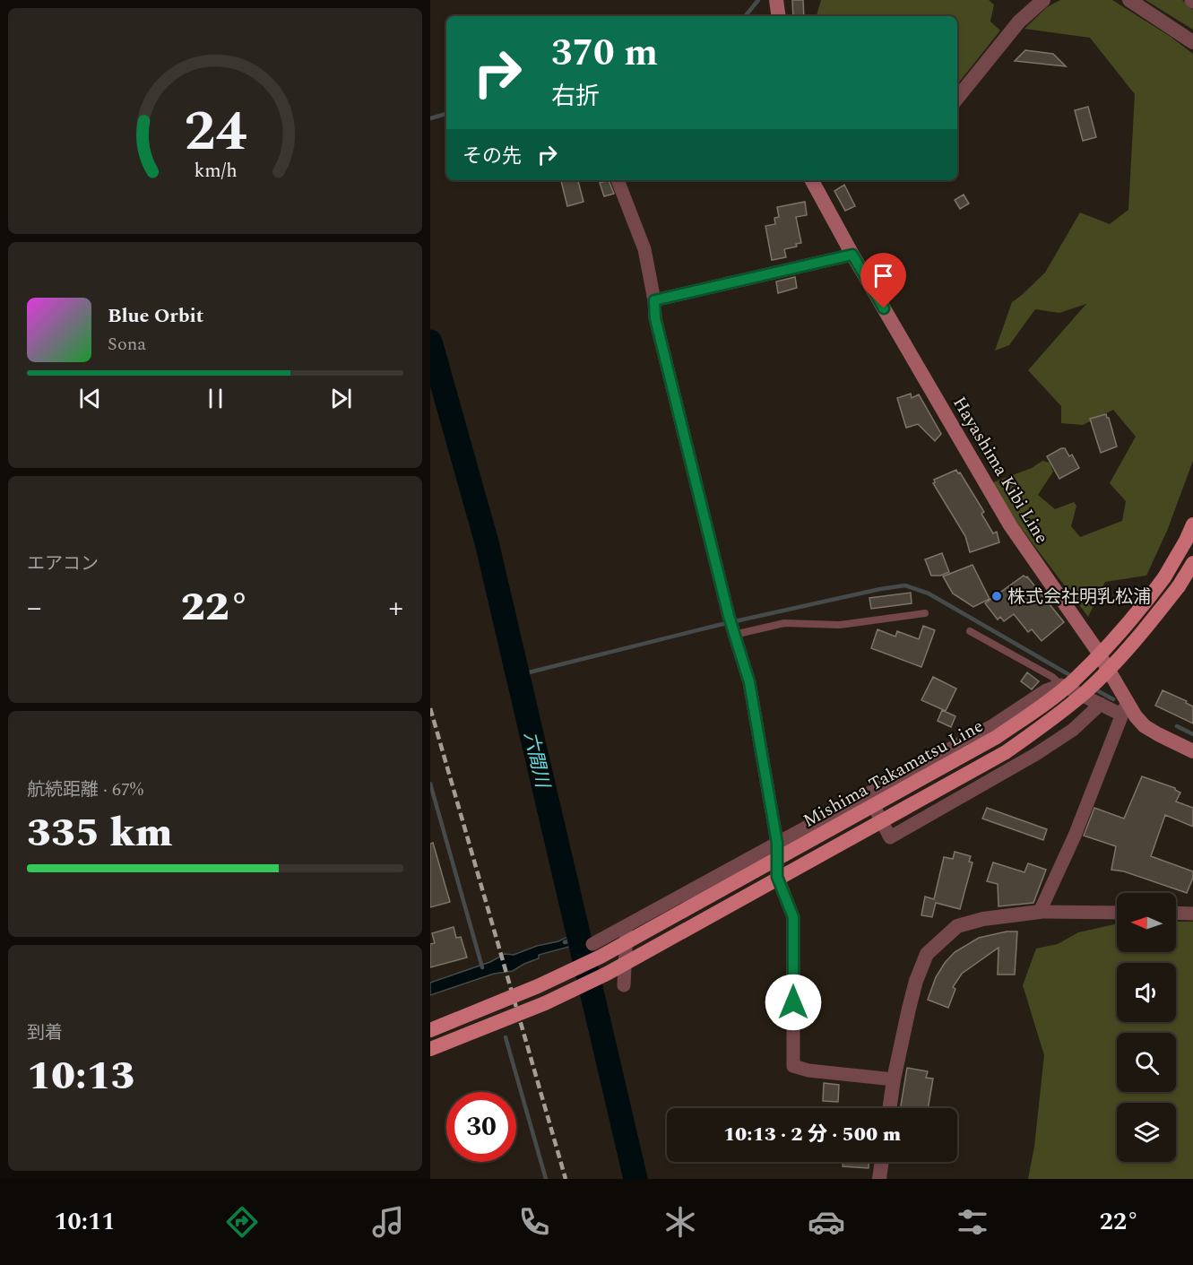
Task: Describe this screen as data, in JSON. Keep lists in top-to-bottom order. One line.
{"streets":{"main road":["Hayashima Kibi Line","Mishima Takamatsu Line"]},"water":["六間川"],"places":["株式会社明乳松浦"],"north":"left","page":{"turn":["370 m","右折"],"then":"その先","song":["Blue Orbit","Sona"],"tile":["エアコン",["航続距離 · 67%","335 km"],["到着","10:13"]],"heat":["−","22°","+"],"limit":"30","trip":"10:13 · 2 分 · 500 m","tabs":["10:11","22°"],"gauge":["24","km/h"]}}
